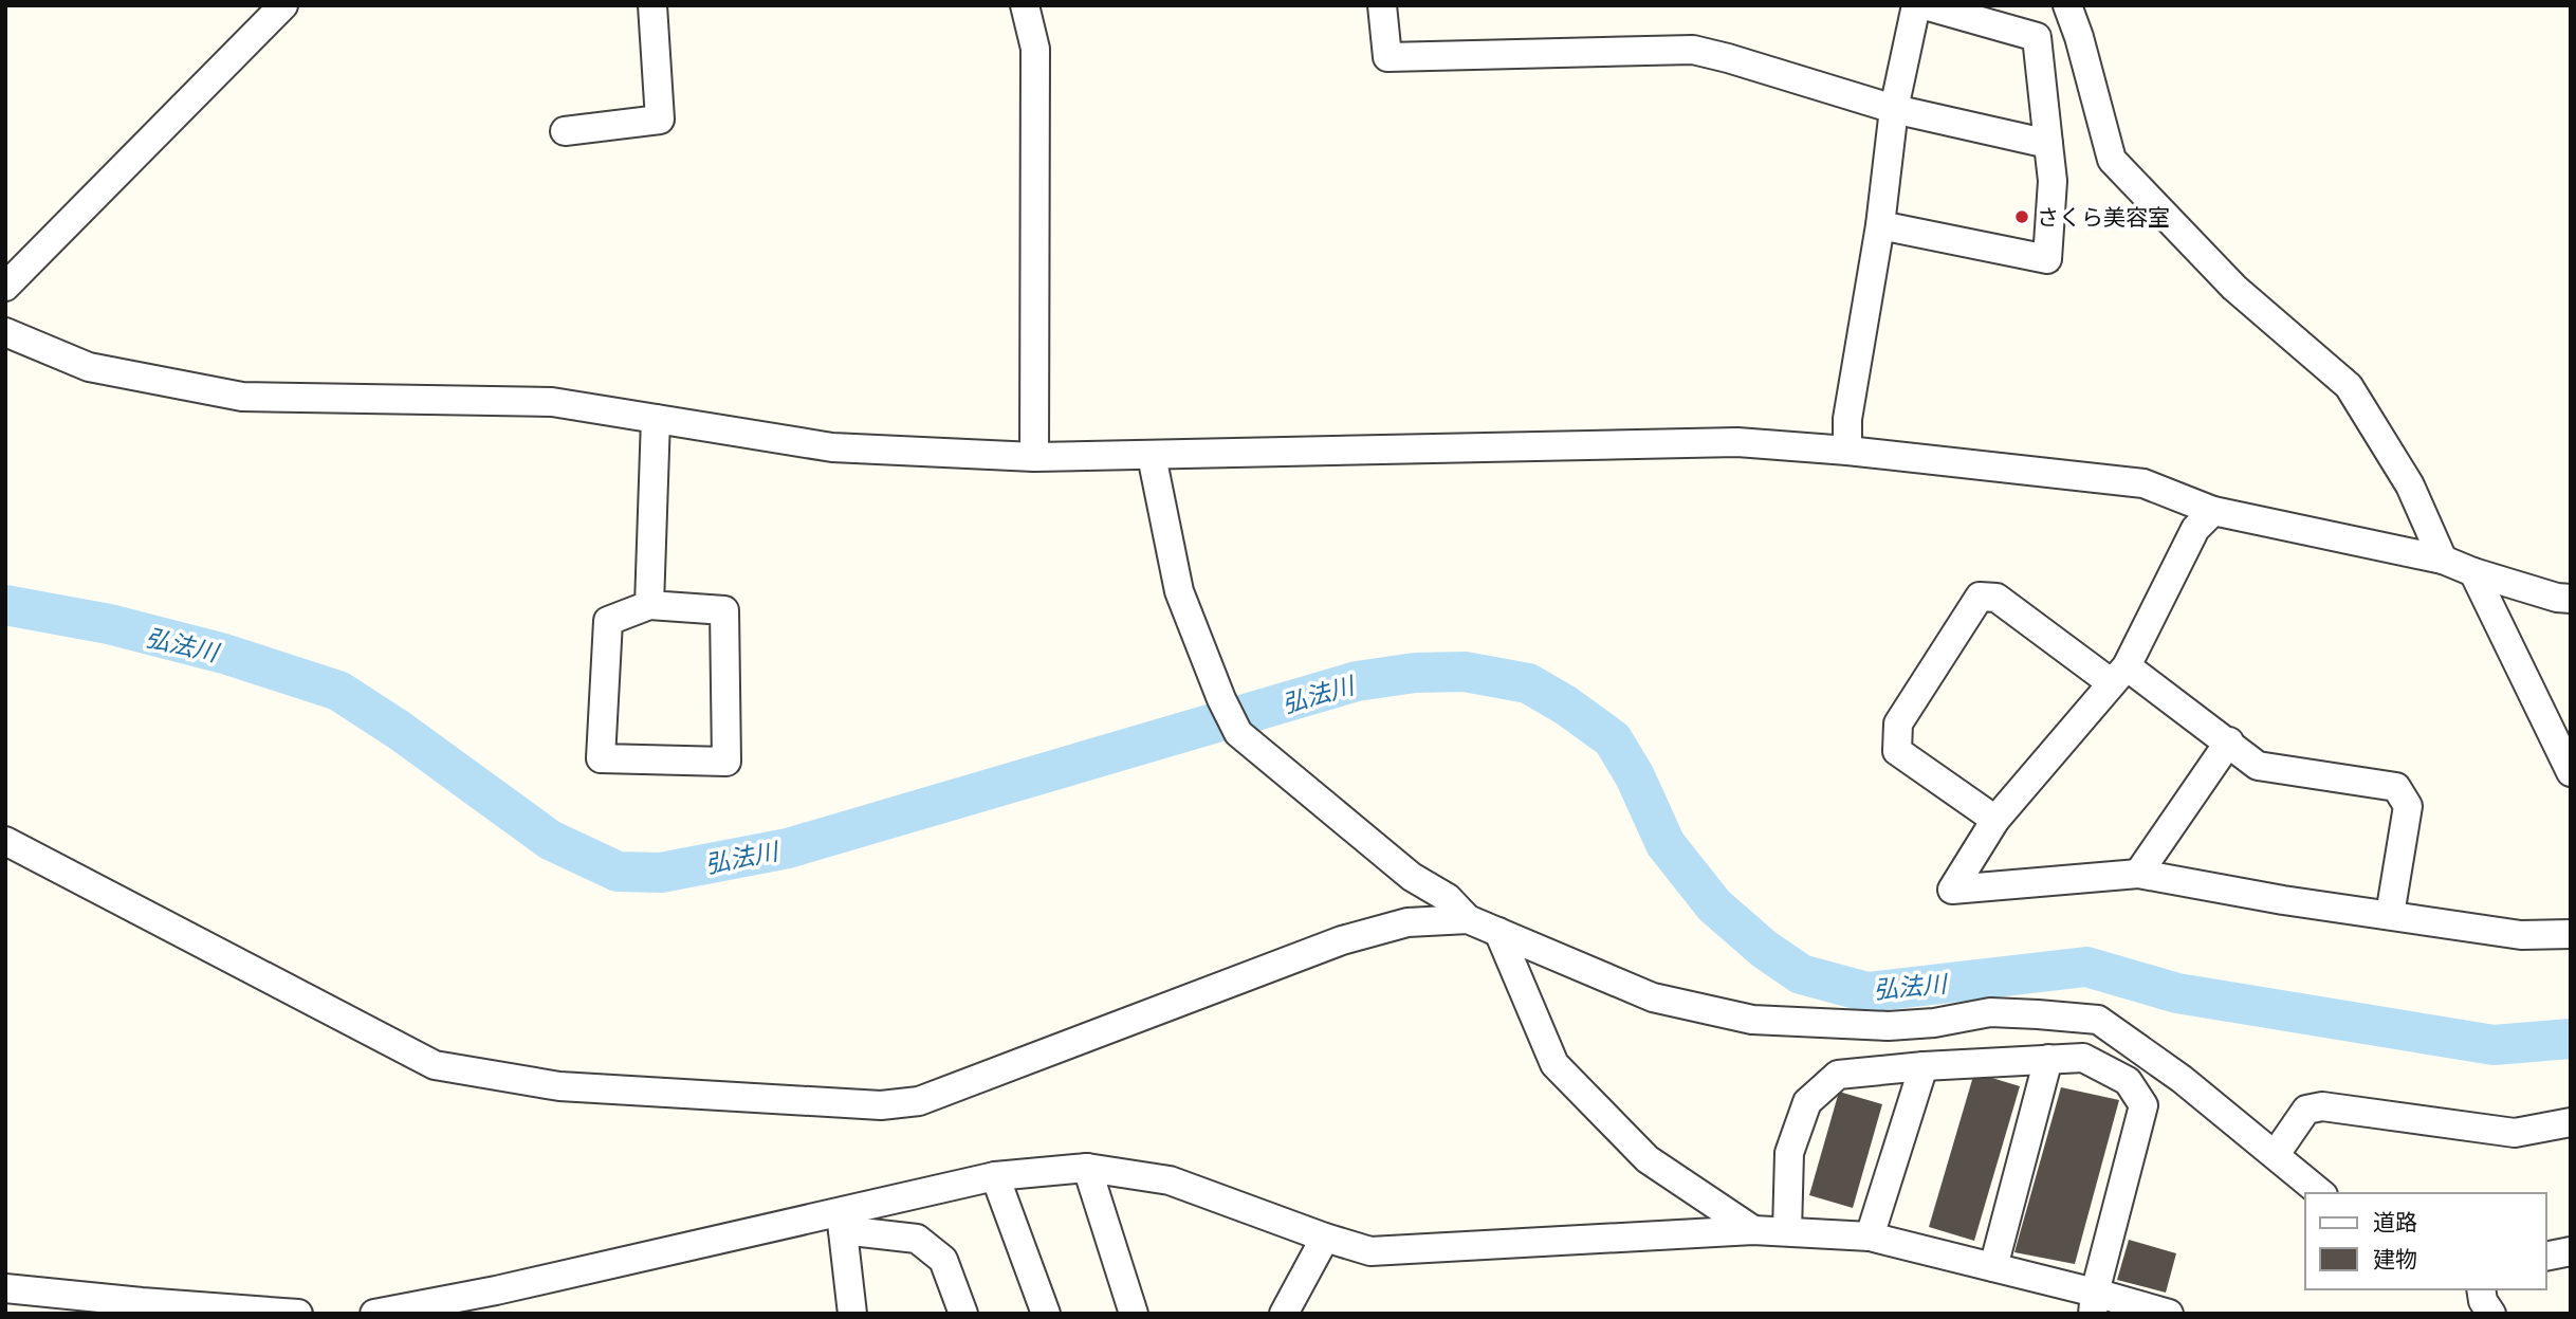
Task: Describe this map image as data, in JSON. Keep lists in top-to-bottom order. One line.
{"water":["弘法川"],"places":["さくら美容室"],"legend":["道路","建物"]}
